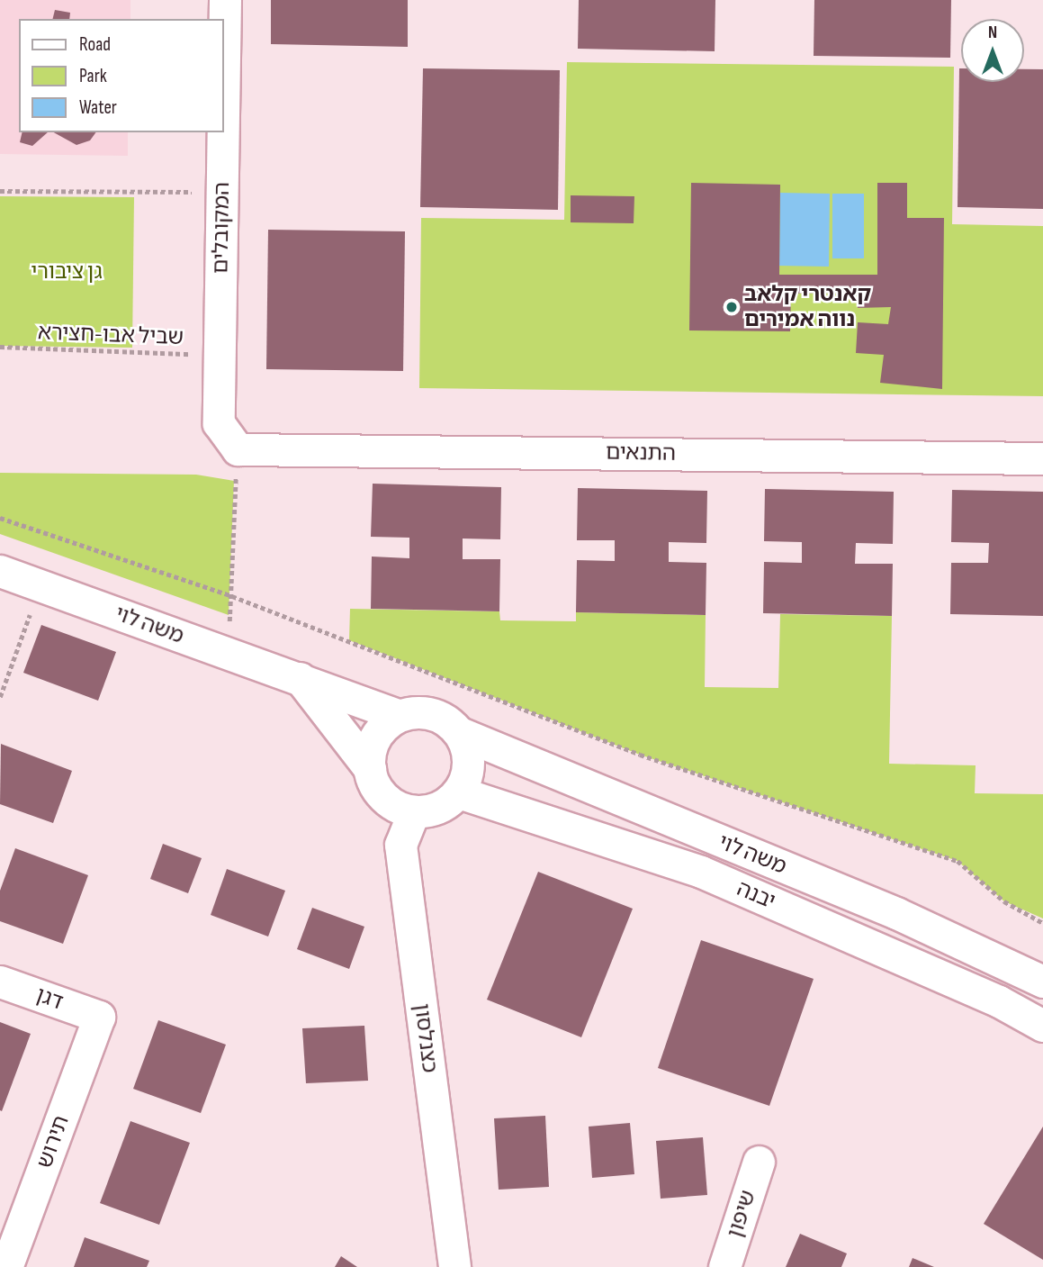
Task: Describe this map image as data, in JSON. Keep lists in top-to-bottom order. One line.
{"streets":{"street":["המקובלים","התנאים","משה לוי","יבנה","דגן","כצנלסון","תירוש","שיפון"],"path":["שביל אבו-חצירא"]},"crossings":[["המקובלים","שביל אבו-חצירא"],["המקובלים","התנאים"],["משה לוי","יבנה"],["משה לוי","כצנלסון"],["יבנה","כצנלסון"],["דגן","תירוש"]],"parks":["גן ציבורי"],"places":["קאנטרי קלאב נווה אמירים"],"legend":["Road","Park","Water"],"north":"top"}
